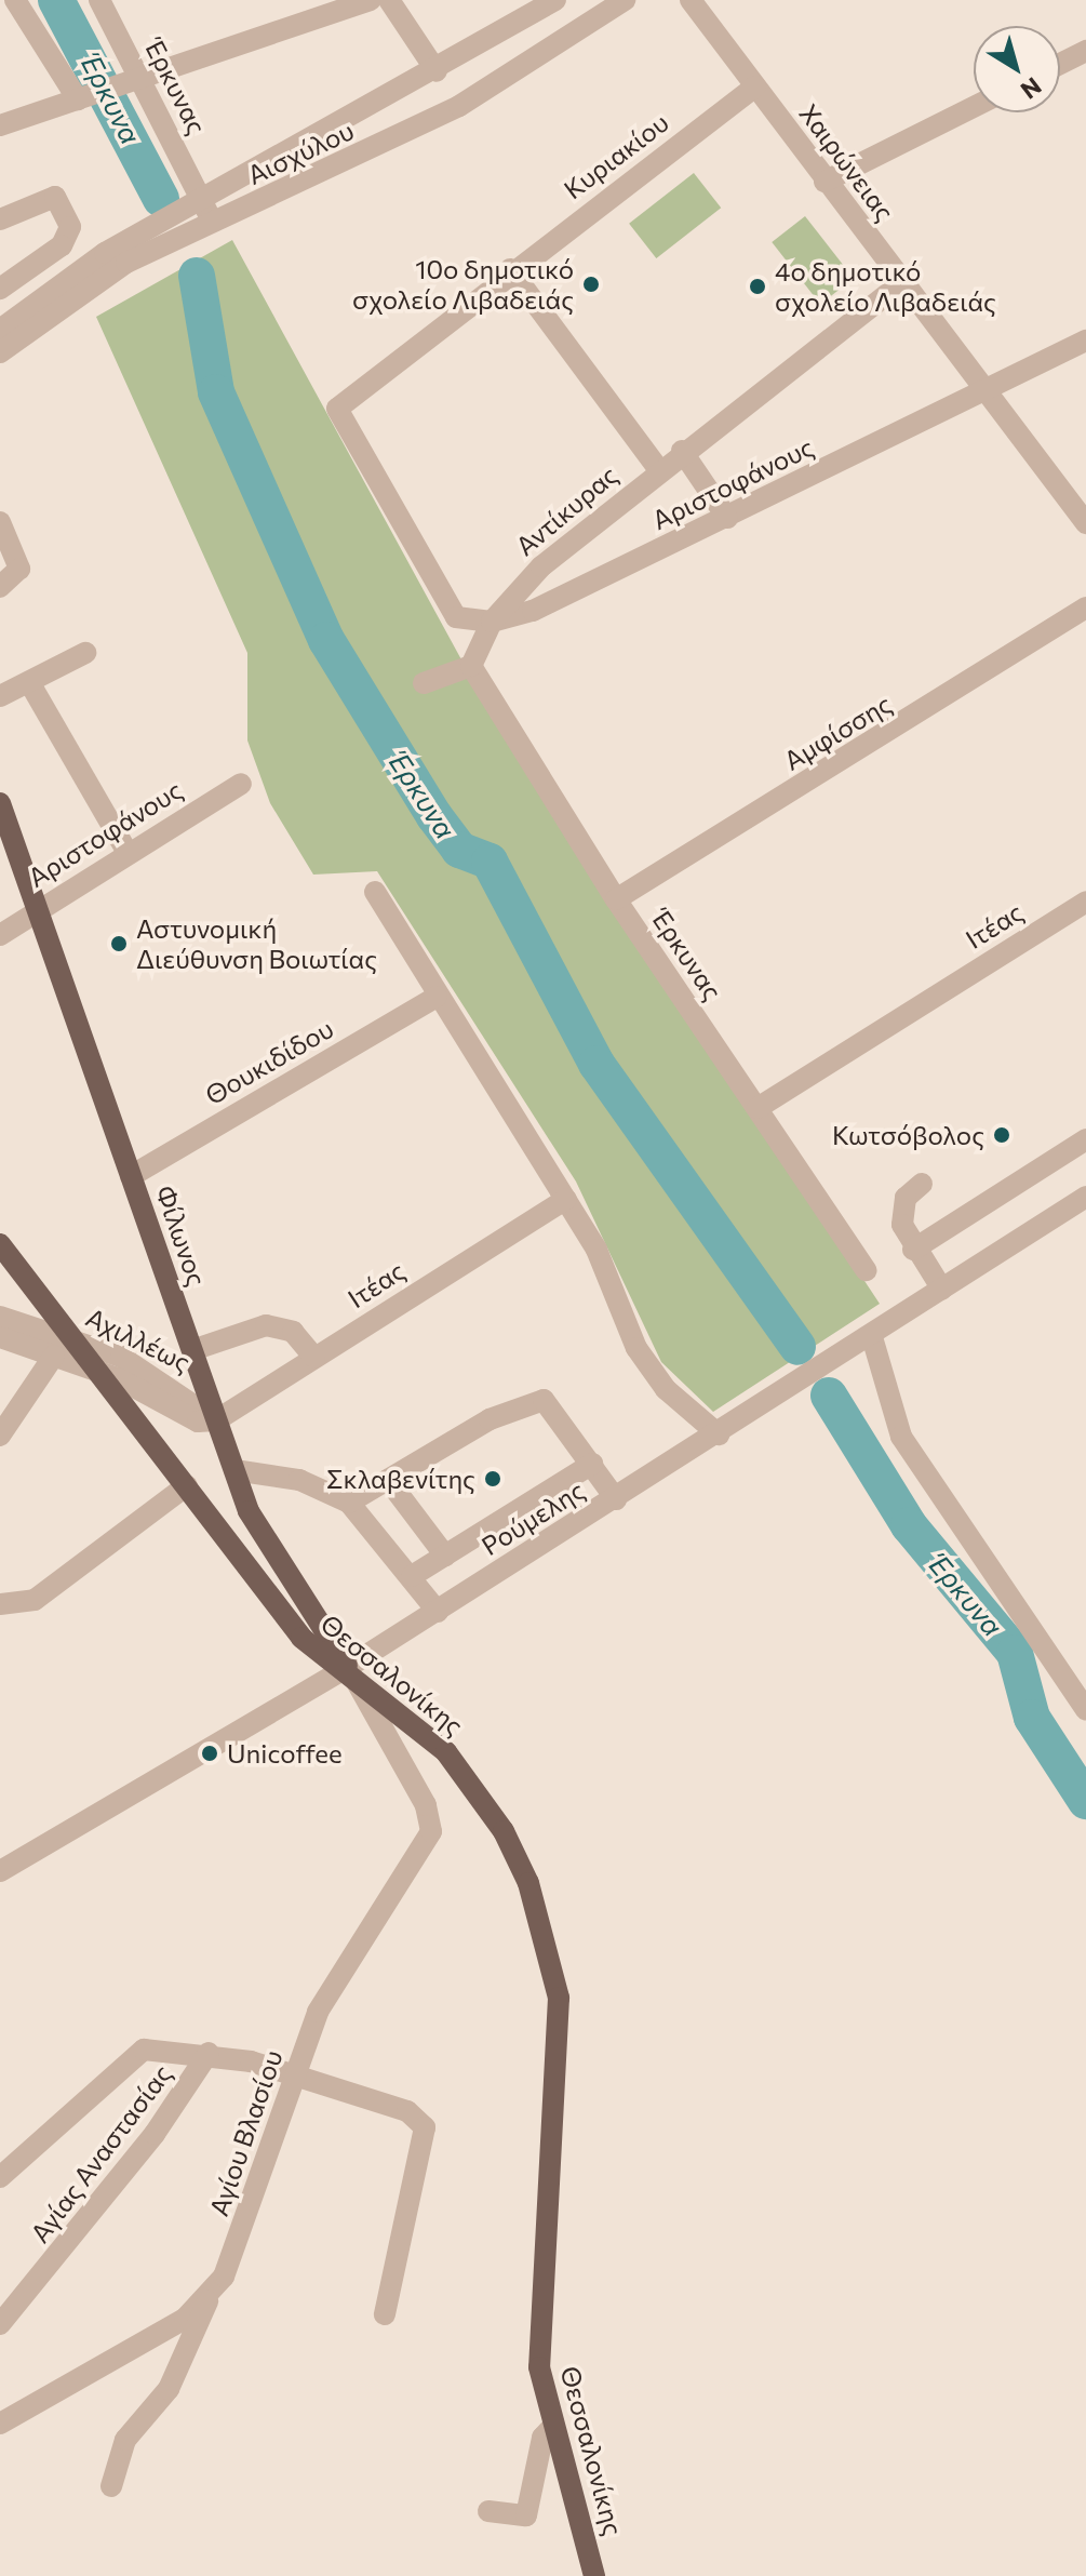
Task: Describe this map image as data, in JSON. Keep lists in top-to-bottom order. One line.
{"streets":{"main road":["Φίλωνος","Θεσσαλονίκης"],"street":["Έρκυνας","Αισχύλου","Κυριακίου","Χαιρώνειας","Αριστοφάνους","Αντίκυρας","Αμφίσσης","Ιτέας","Θουκιδίδου","Αχιλλέως","Ρούμελης","Αγίου Βλασίου","Αγίας Αναστασίας"]},"crossings":[["Έρκυνας","Αισχύλου"],["Έρκυνας","Αμφίσσης"],["Έρκυνας","Ιτέας"],["Κυριακίου","Χαιρώνειας"],["Κυριακίου","Αριστοφάνους"],["Κυριακίου","Αντίκυρας"],["Χαιρώνειας","Αριστοφάνους"],["Χαιρώνειας","Αντίκυρας"],["Αριστοφάνους","Αντίκυρας"],["Αριστοφάνους","Φίλωνος"],["Ιτέας","Φίλωνος"],["Ιτέας","Αχιλλέως"],["Θουκιδίδου","Φίλωνος"],["Φίλωνος","Αχιλλέως"],["Φίλωνος","Ρούμελης"],["Φίλωνος","Θεσσαλονίκης"],["Φίλωνος","Αγίου Βλασίου"],["Αχιλλέως","Θεσσαλονίκης"],["Ρούμελης","Θεσσαλονίκης"],["Ρούμελης","Αγίου Βλασίου"],["Θεσσαλονίκης","Αγίου Βλασίου"]],"water":["Έρκυνα"],"places":["10ο δημοτικό σχολείο Λιβαδειάς","4ο δημοτικό σχολείο Λιβαδειάς","Αστυνομική Διεύθυνση Βοιωτίας","Κωτσόβολος","Σκλαβενίτης","Unicoffee"],"north":"bottom right"}
